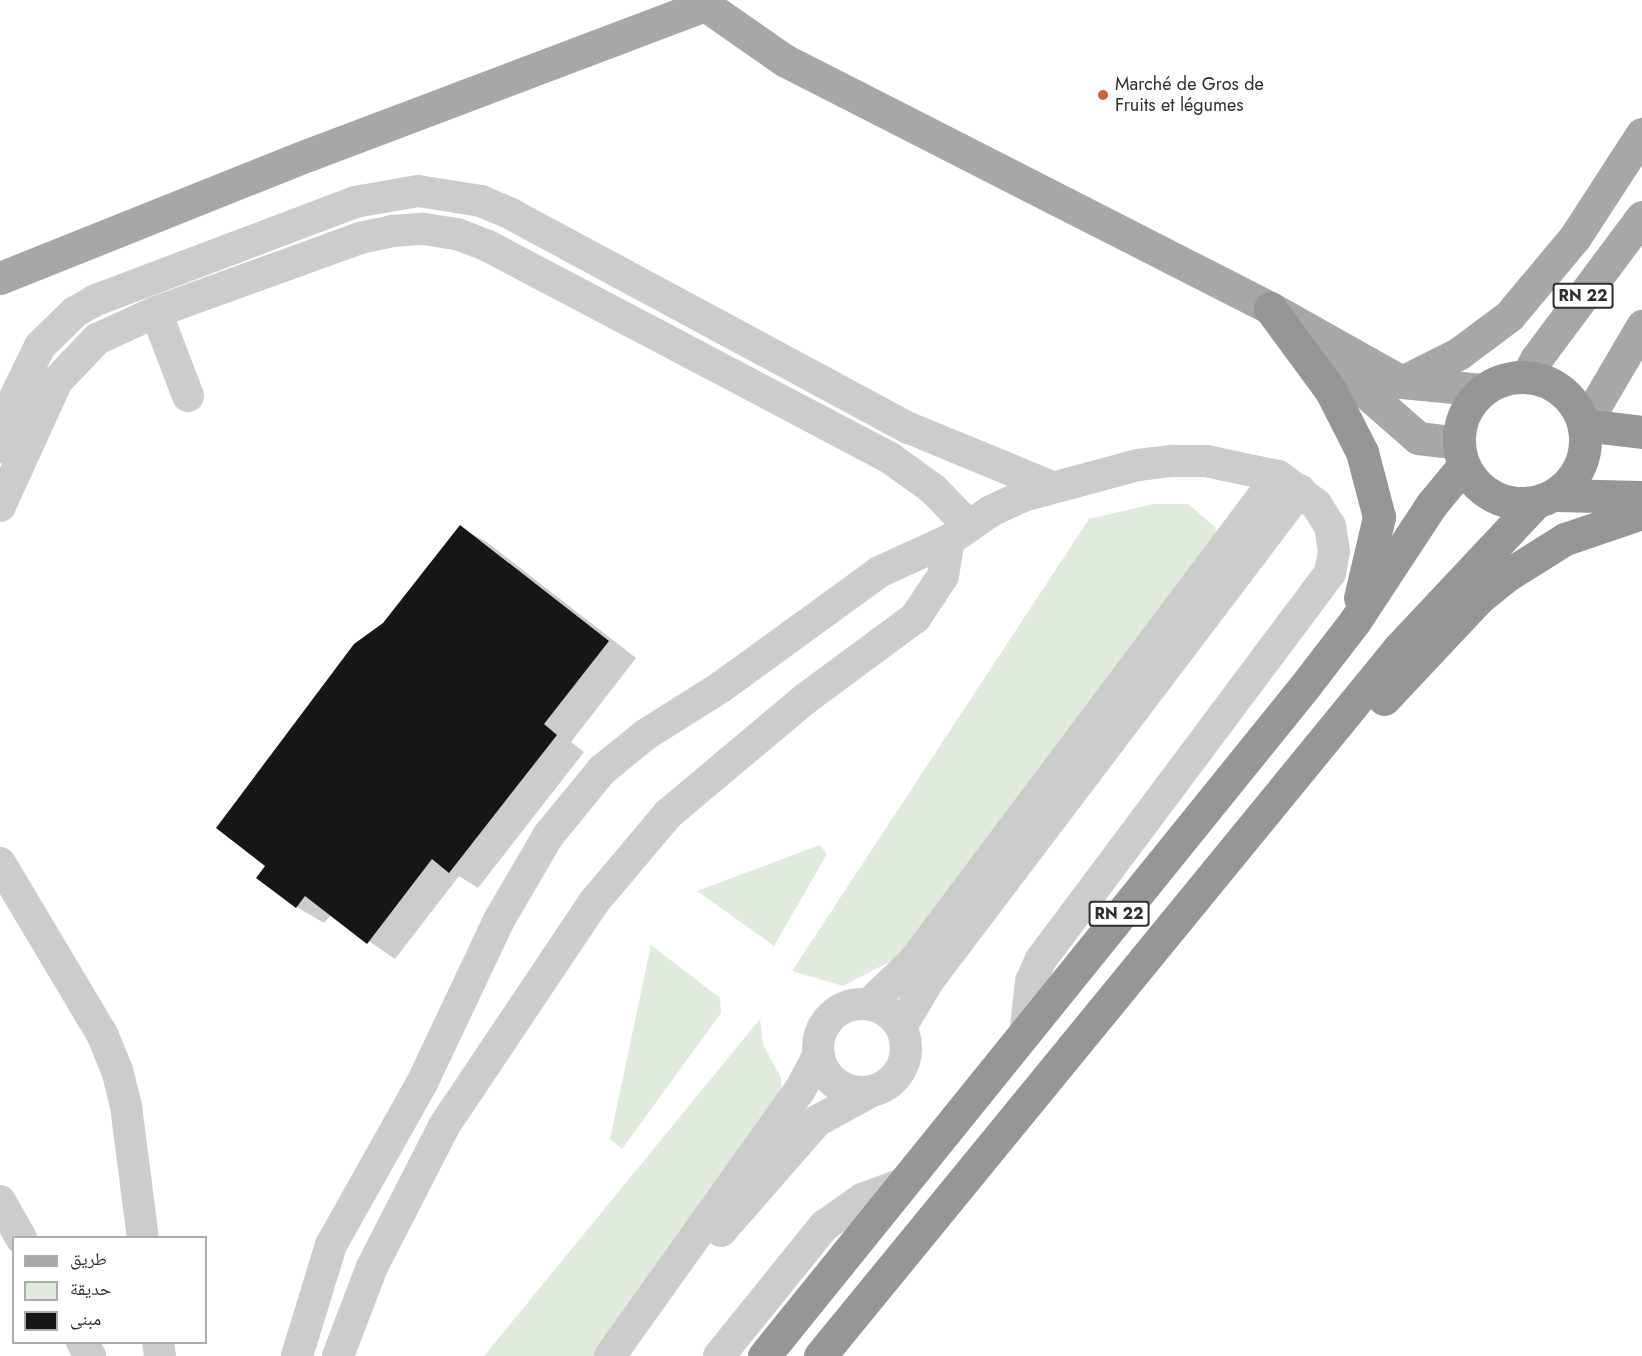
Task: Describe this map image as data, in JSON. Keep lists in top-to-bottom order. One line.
{"streets":{"highway":["RN 22"]},"places":["Marché de Gros de Fruits et légumes"],"legend":["طريق","حديقة","مبنى"]}
